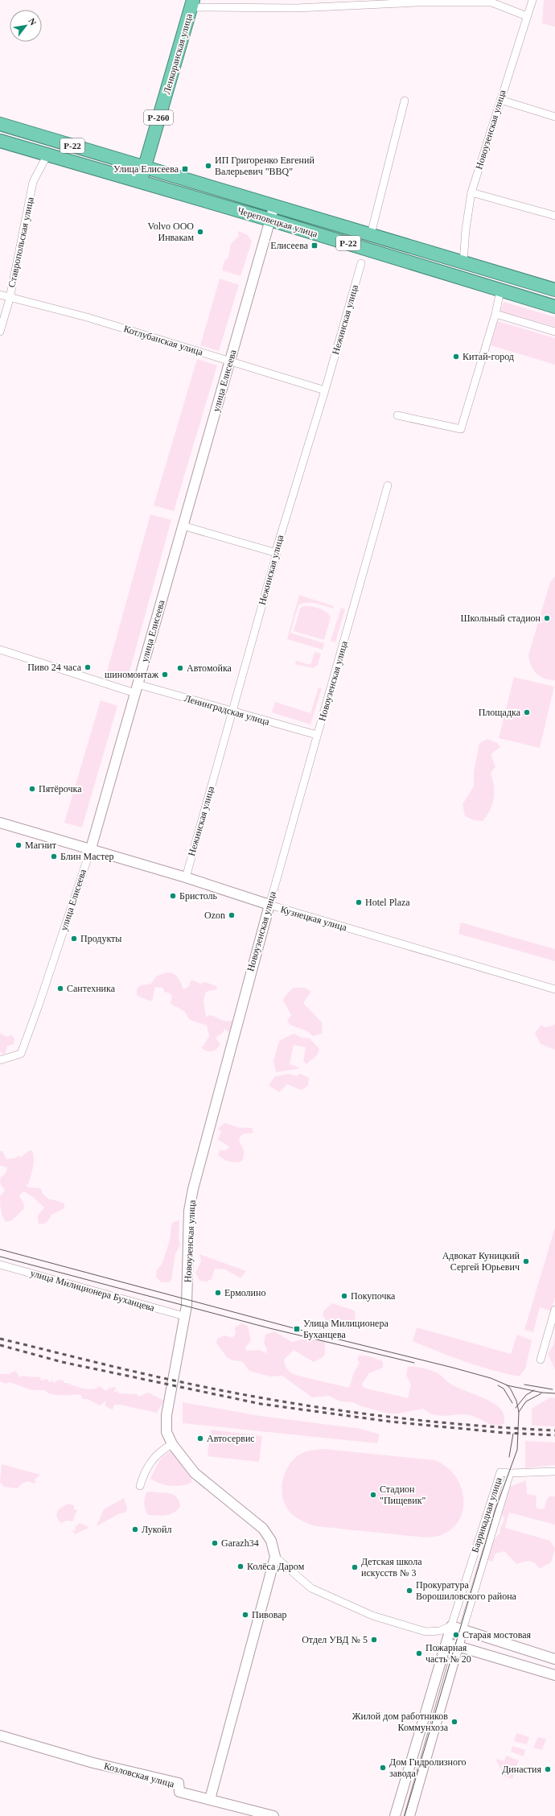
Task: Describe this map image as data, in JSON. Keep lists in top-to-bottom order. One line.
{"streets":{"highway":["Ленкоранская улица","Р-260","Р-22","Череповецкая улица"],"street":["Новоузенская улица","Ставропольская улица","Нежинская улица","Котлубанская улица","улица Елисеева","Ленинградская улица","Кузнецкая улица","улица Милиционера Буханцева","Баррикадная улица","Козловская улица"]},"crossings":[["Ленкоранская улица","Череповецкая улица"],["Новоузенская улица","Череповецкая улица"],["Новоузенская улица","Ленинградская улица"],["Новоузенская улица","Кузнецкая улица"],["Новоузенская улица","улица Милиционера Буханцева"],["Череповецкая улица","Ставропольская улица"],["Череповецкая улица","улица Елисеева"],["Ставропольская улица","Котлубанская улица"],["Нежинская улица","Котлубанская улица"],["Нежинская улица","Ленинградская улица"],["Нежинская улица","Кузнецкая улица"],["Котлубанская улица","улица Елисеева"],["улица Елисеева","Ленинградская улица"],["улица Елисеева","Кузнецкая улица"]],"places":{"other":["ИП Григоренко Евгений Валерьевич \"BBQ\"","Volvo ООО Инвакам","Китай-город","Школьный стадион","Пиво 24 часа","Автомойка","шиномонтаж","Площадка","Пятёрочка","Магнит","Блин Мастер","Бристоль","Hotel Plaza","Ozon","Продукты","Сантехника","Адвокат Куницкий Сергей Юрьевич","Ермолино","Покупочка","Автосервис","Стадион \"Пищевик\"","Лукойл","Garazh34","Колёса Даром","Детская школа искусств № 3","Прокуратура Ворошиловского района","Пивовар","Старая мостовая","Отдел УВД № 5","Пожарная часть № 20","Жилой дом работников Коммунхоза","Дом Гидролизного завода","Династия"],"transit":["Улица Елисеева","Елисеева","Улица Милиционера Буханцева"]},"north":"top right"}
